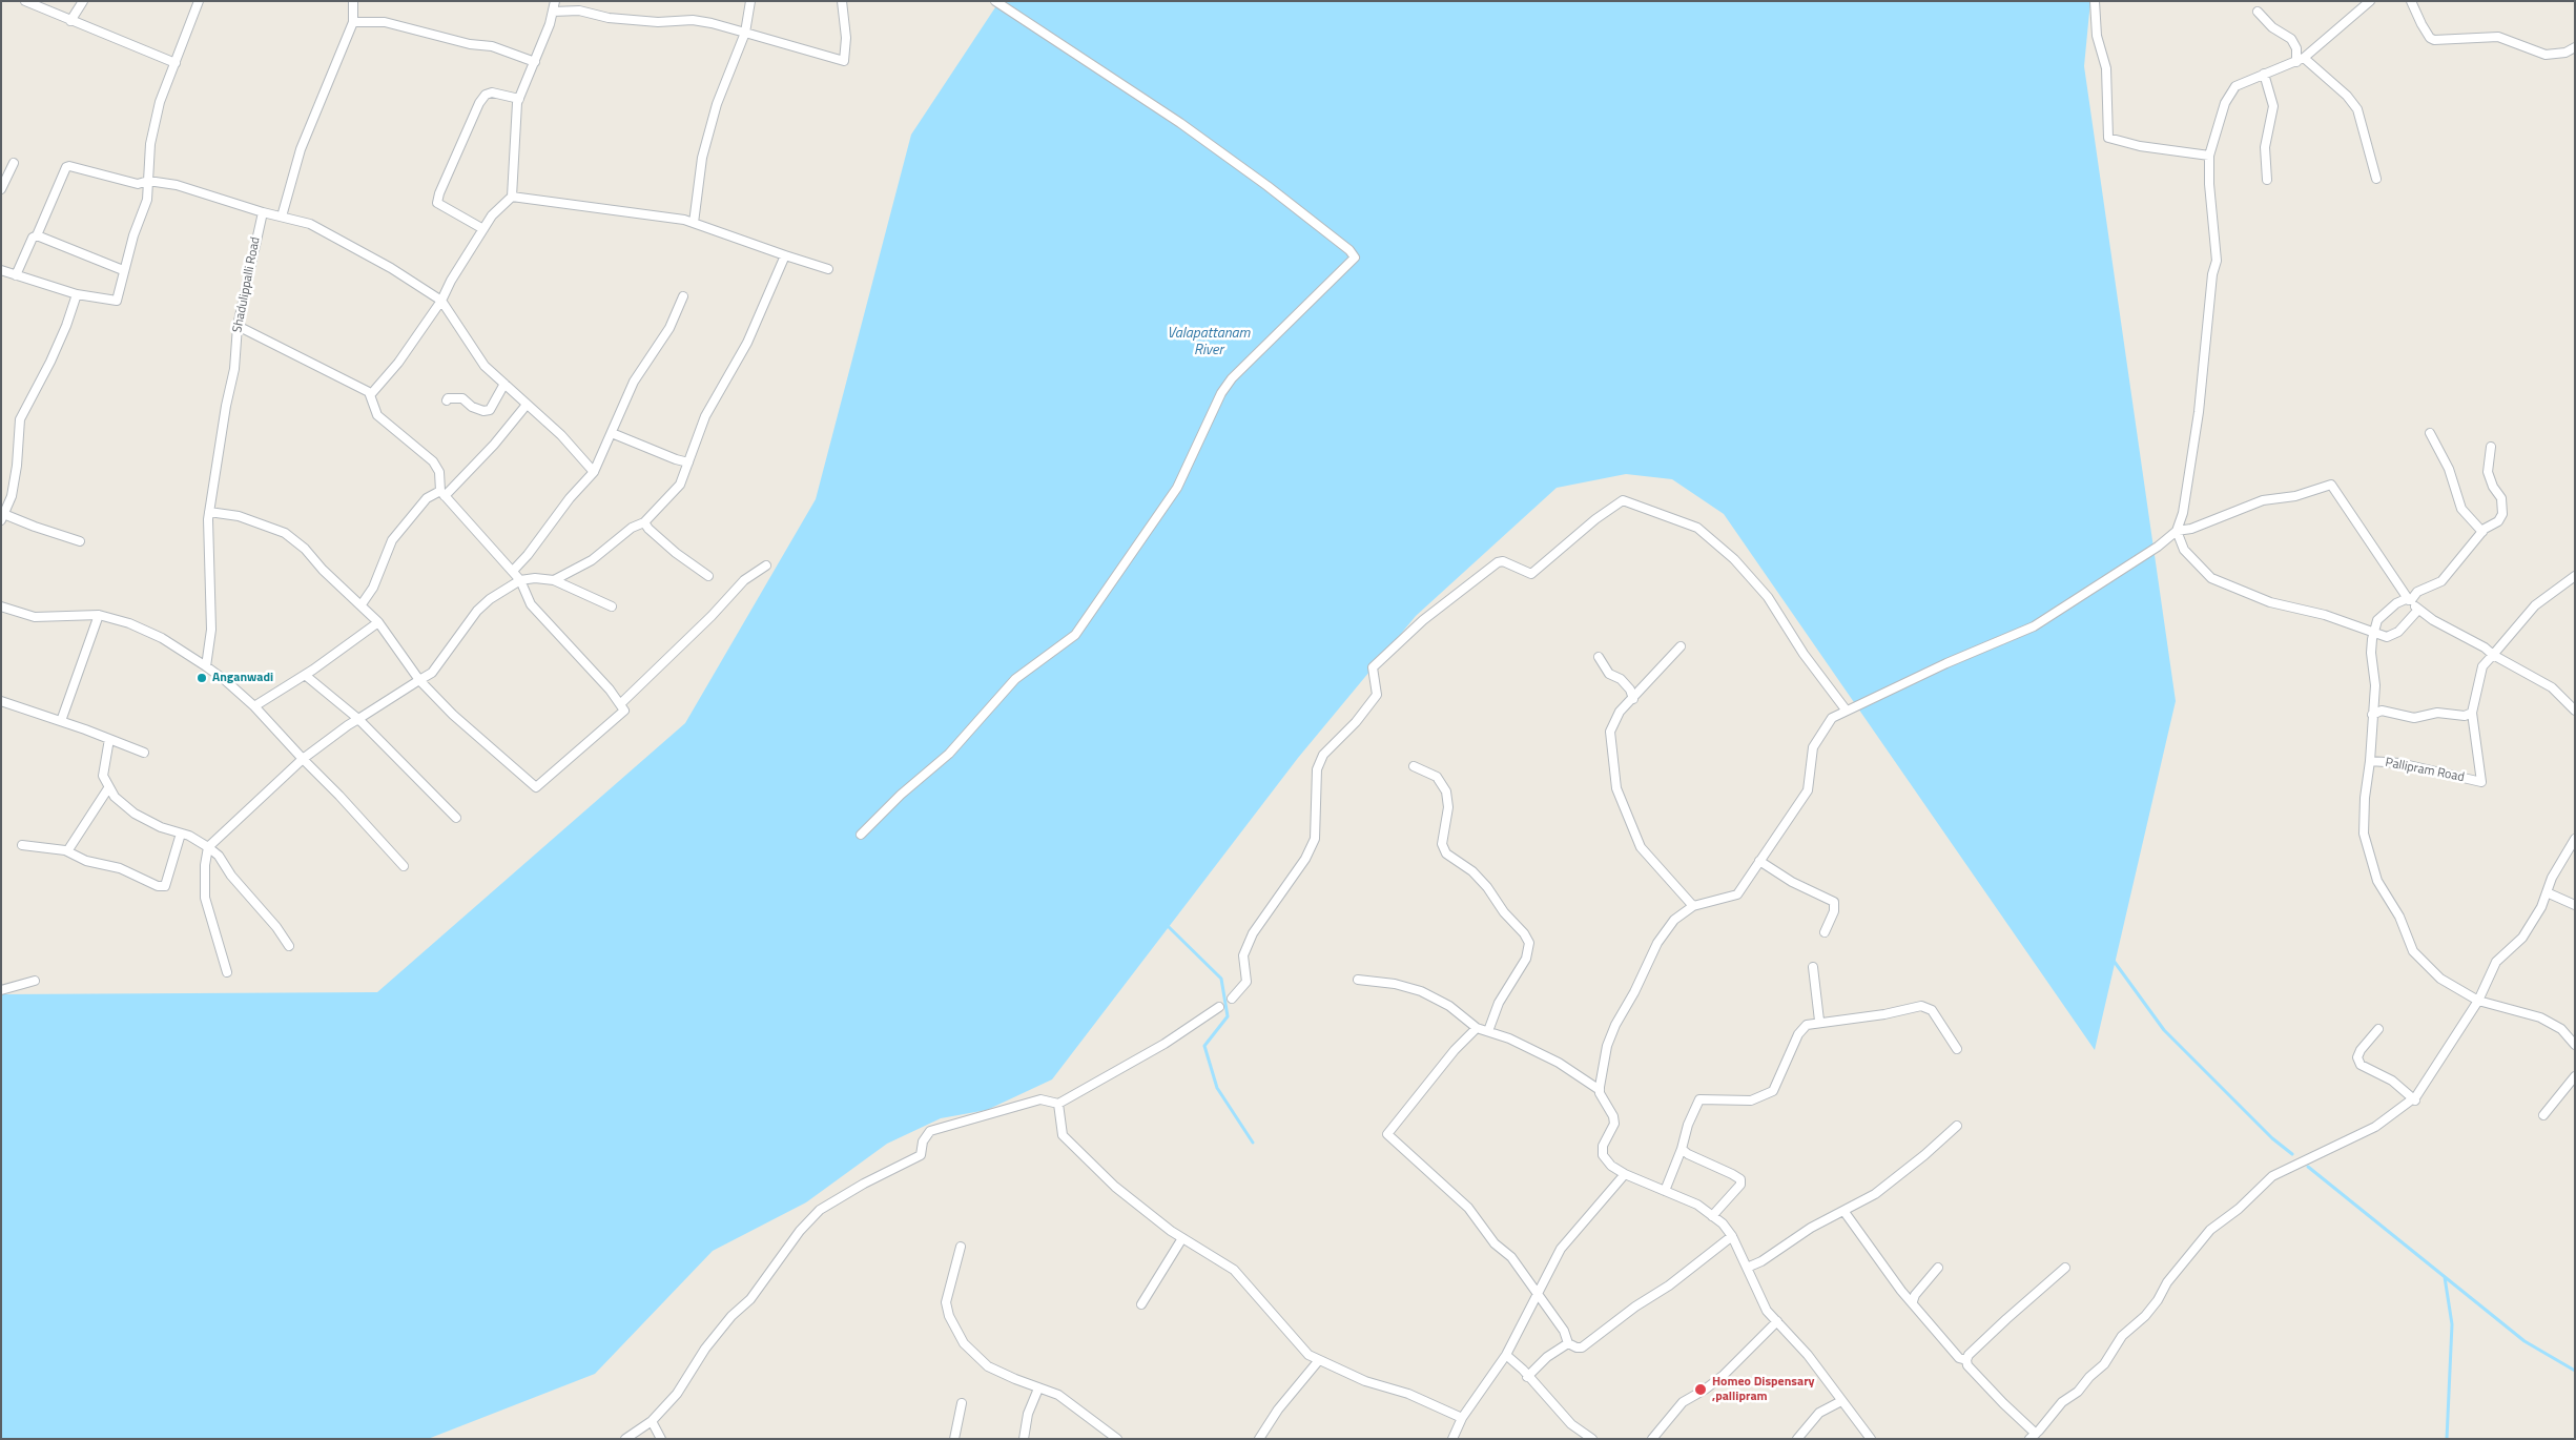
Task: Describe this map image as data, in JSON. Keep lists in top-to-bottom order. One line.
{"streets":{"street":["Shadulippalli Road","Pallipram Road"]},"water":["Valapattanam River"],"places":["Anganwadi","Homeo Dispensary ,pallipram"]}
